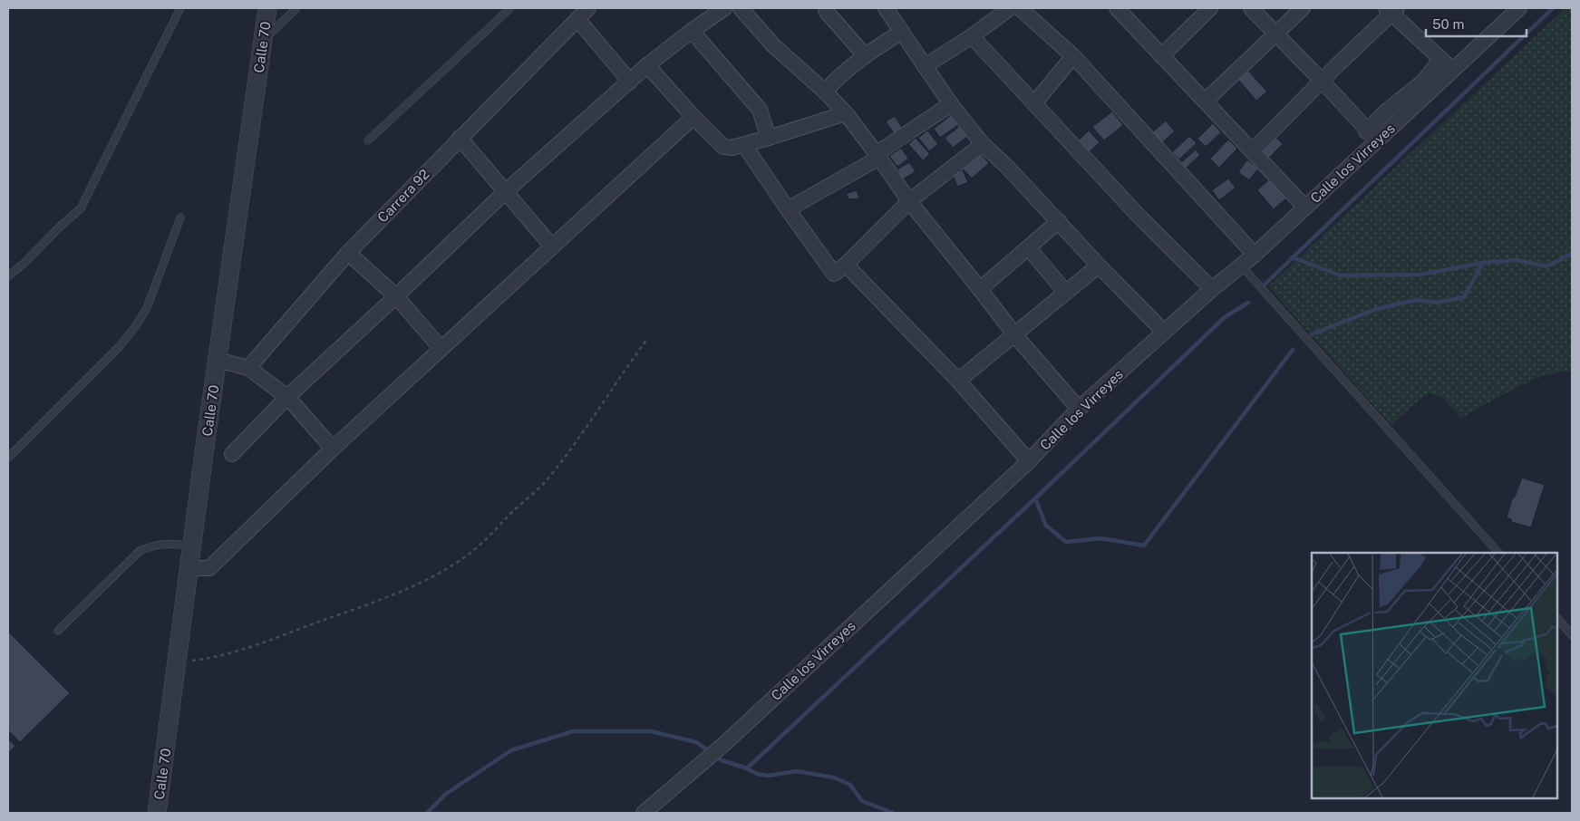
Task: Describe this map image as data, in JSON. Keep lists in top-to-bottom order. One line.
{"streets":{"street":["Calle 70","Calle los Virreyes","Carrera 92"]},"scale_bar":"50 m"}
